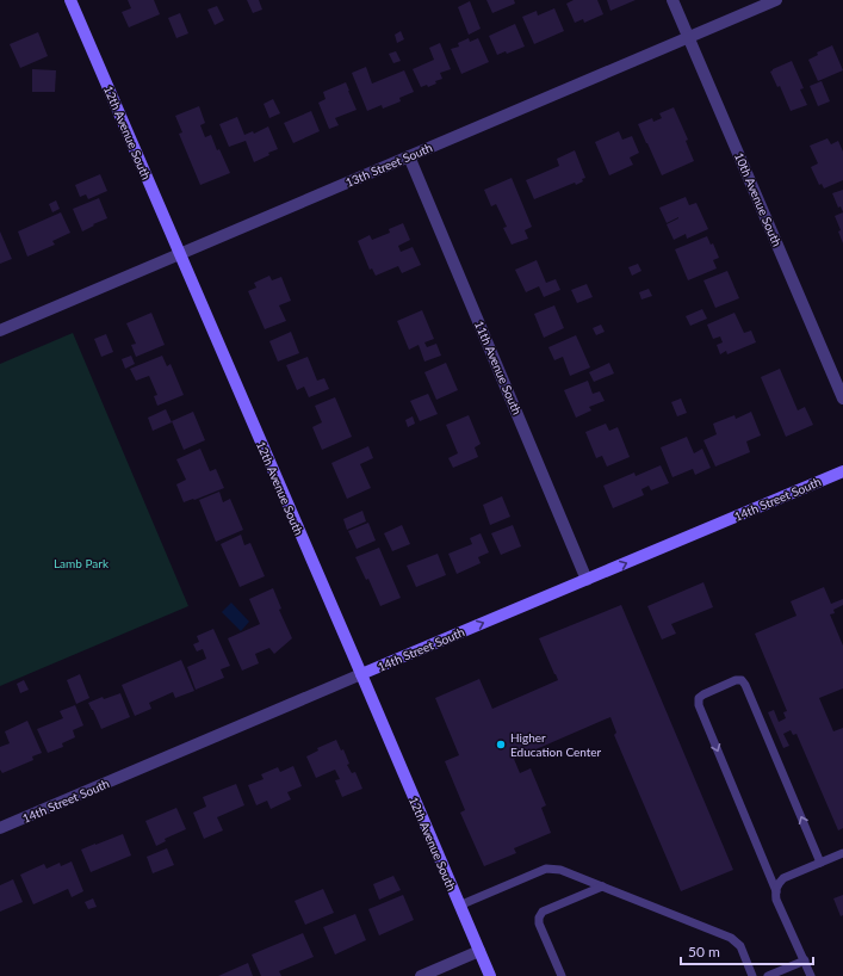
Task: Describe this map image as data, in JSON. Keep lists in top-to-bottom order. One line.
{"streets":{"street":["12th Avenue South","13th Street South","10th Avenue South","11th Avenue South","14th Street South"]},"crossings":[["12th Avenue South","13th Street South"],["12th Avenue South","14th Street South"],["13th Street South","10th Avenue South"],["13th Street South","11th Avenue South"],["11th Avenue South","14th Street South"]],"one_way":["14th Street South"],"parks":["Lamb Park"],"places":["Higher Education Center"],"scale_bar":"50 m"}
